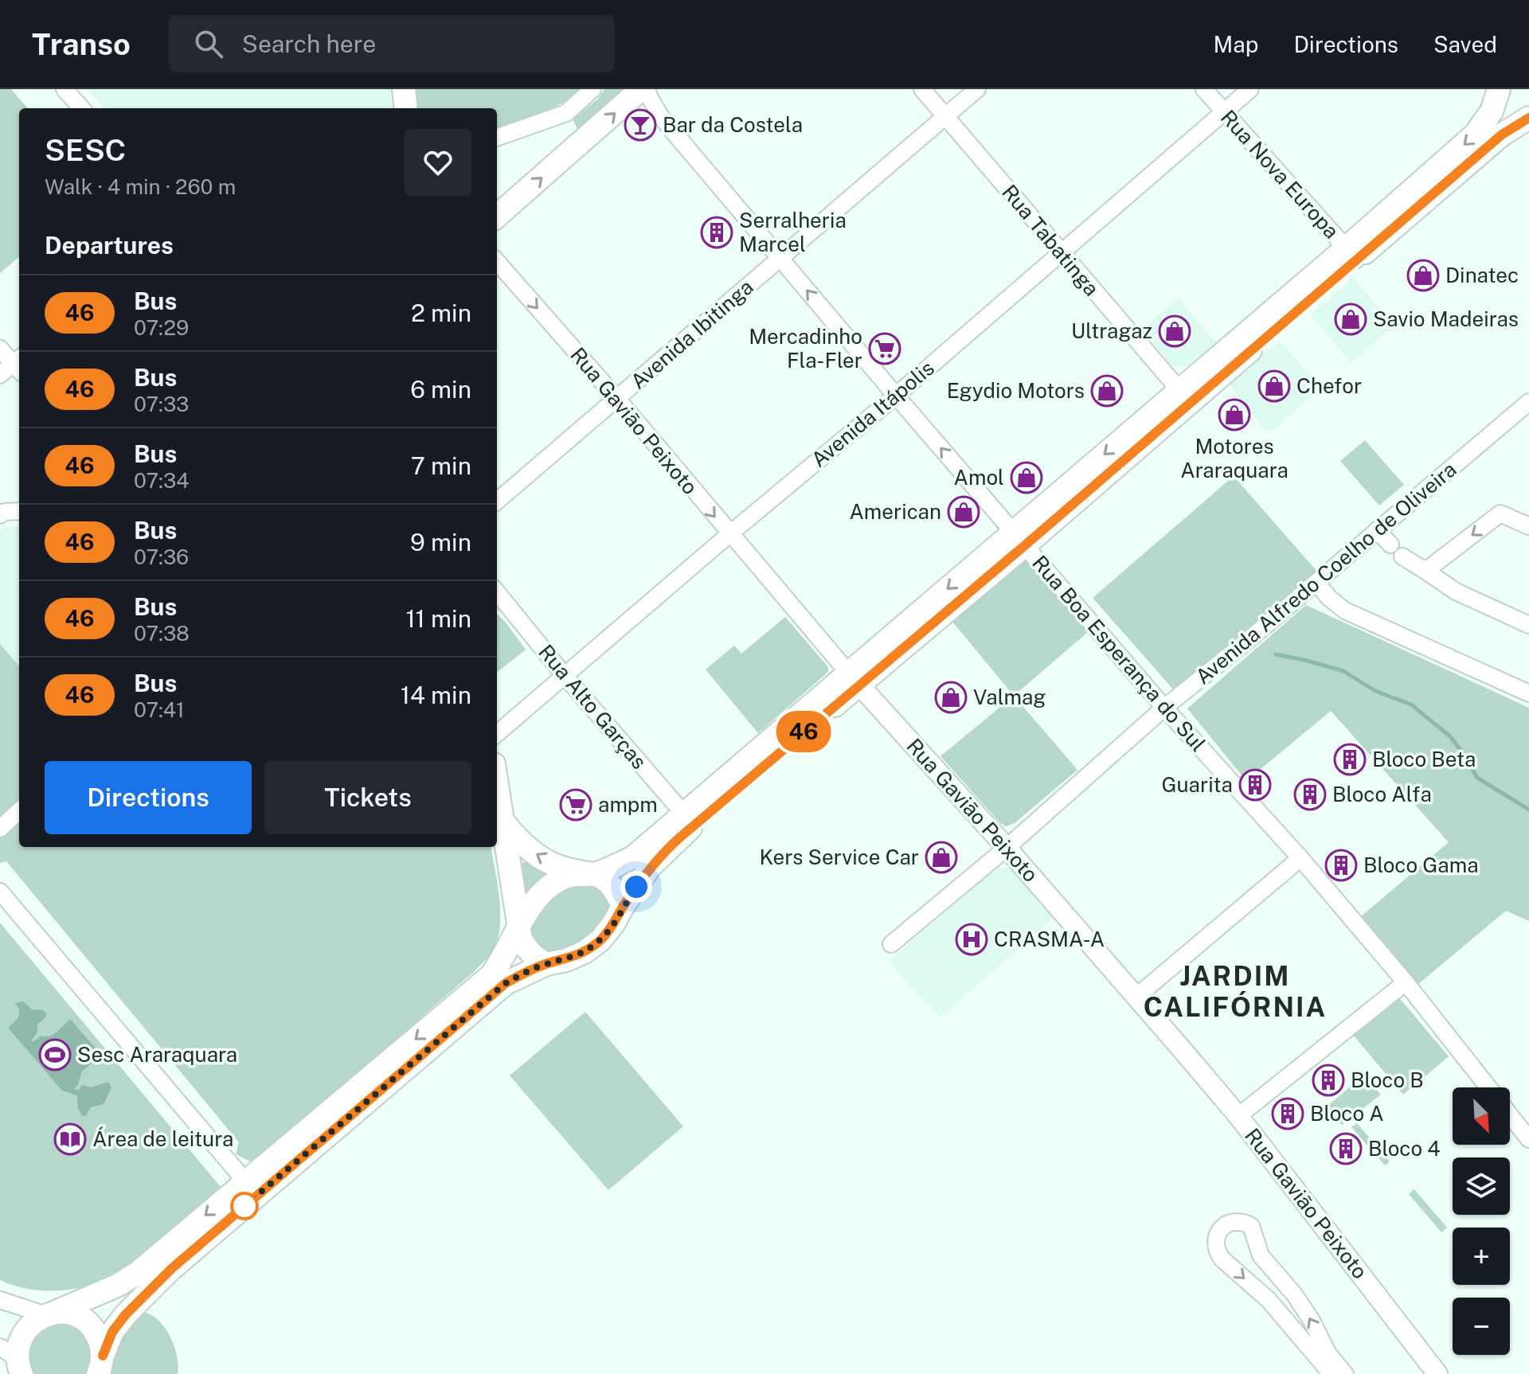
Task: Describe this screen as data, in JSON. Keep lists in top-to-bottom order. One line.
{"streets":{"street":["Rua Nova Europa","Rua Tabatinga","Avenida Ibitinga","Avenida Itápolis","Rua Gavião Peixoto","Avenida Alfredo Coelho de Oliveira","Rua Boa Esperança do Sul","Rua Alto Garças"]},"crossings":[["Rua Nova Europa","Avenida Itápolis"],["Rua Tabatinga","Avenida Ibitinga"],["Rua Tabatinga","Avenida Itápolis"],["Avenida Ibitinga","Rua Gavião Peixoto"],["Avenida Ibitinga","Rua Boa Esperança do Sul"],["Avenida Itápolis","Rua Gavião Peixoto"],["Avenida Itápolis","Rua Boa Esperança do Sul"],["Avenida Itápolis","Rua Alto Garças"],["Rua Gavião Peixoto","Avenida Alfredo Coelho de Oliveira"],["Avenida Alfredo Coelho de Oliveira","Rua Boa Esperança do Sul"]],"districts":["JARDIM CALIFÓRNIA"],"places":{"bar":["Bar da Costela"],"building":["Serralheria Marcel","Bloco Beta","Guarita","Bloco Alfa","Bloco Gama","Bloco B","Bloco A","Bloco 4"],"shop":["Dinatec","Savio Madeiras","Ultragaz","Chefor","Egydio Motors","Motores Araraquara","Amol","American","Valmag","Kers Service Car"],"supermarket":["Mercadinho Fla-Fler","ampm"],"hospital":["CRASMA-A"],"sports":["Sesc Araraquara"],"library":["Área de leitura"]},"lines":["bus line 46"],"north":"bottom right","page":{"header":"Transo","search":"Search here","nav":["Map","Directions","Saved"],"on_map":"46","heading":[["SESC","Walk · 4 min · 260 m"],"Departures"],"list":[{"mark":"46","name":"Bus","note":"07:29","value":"2 min"},{"mark":"46","name":"Bus","note":"07:33","value":"6 min"},{"mark":"46","name":"Bus","note":"07:34","value":"7 min"},{"mark":"46","name":"Bus","note":"07:36","value":"9 min"},{"mark":"46","name":"Bus","note":"07:38","value":"11 min"},{"mark":"46","name":"Bus","note":"07:41","value":"14 min"}],"buttons":["Directions","Tickets"],"map_buttons":["+","−"]}}
